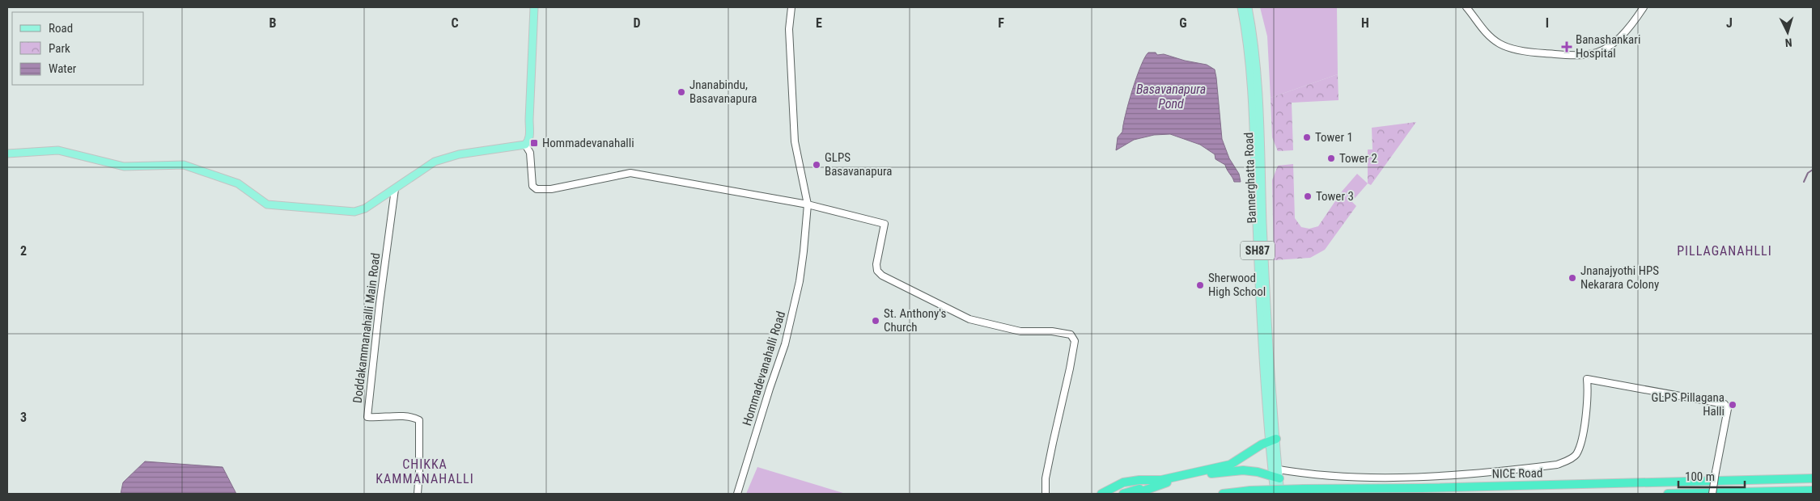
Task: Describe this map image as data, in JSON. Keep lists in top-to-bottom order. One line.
{"streets":{"highway":["NICE Road"],"main road":["Bannerghatta Road","SH87"],"street":["Doddakammanahalli Main Road","Hommadevanahalli Road"]},"districts":["PILLAGANAHLLI","CHIKKA KAMMANAHALLI"],"water":["Basavanapura Pond"],"places":{"health":["Banashankari Hospital"],"other":["Jnanabindu, Basavanapura","Tower 1","Tower 2","GLPS Basavanapura","Tower 3","Jnanajyothi HPS Nekarara Colony","Sherwood High School","St. Anthony's Church","GLPS Pillagana Halli"],"transit":["Hommadevanahalli"]},"legend":["Road","Park","Water"],"scale_bar":"100 m","north":"bottom","grid":{"columns":["B","C","D","E","F","G","H","I","J"],"rows":["2","3"]}}
